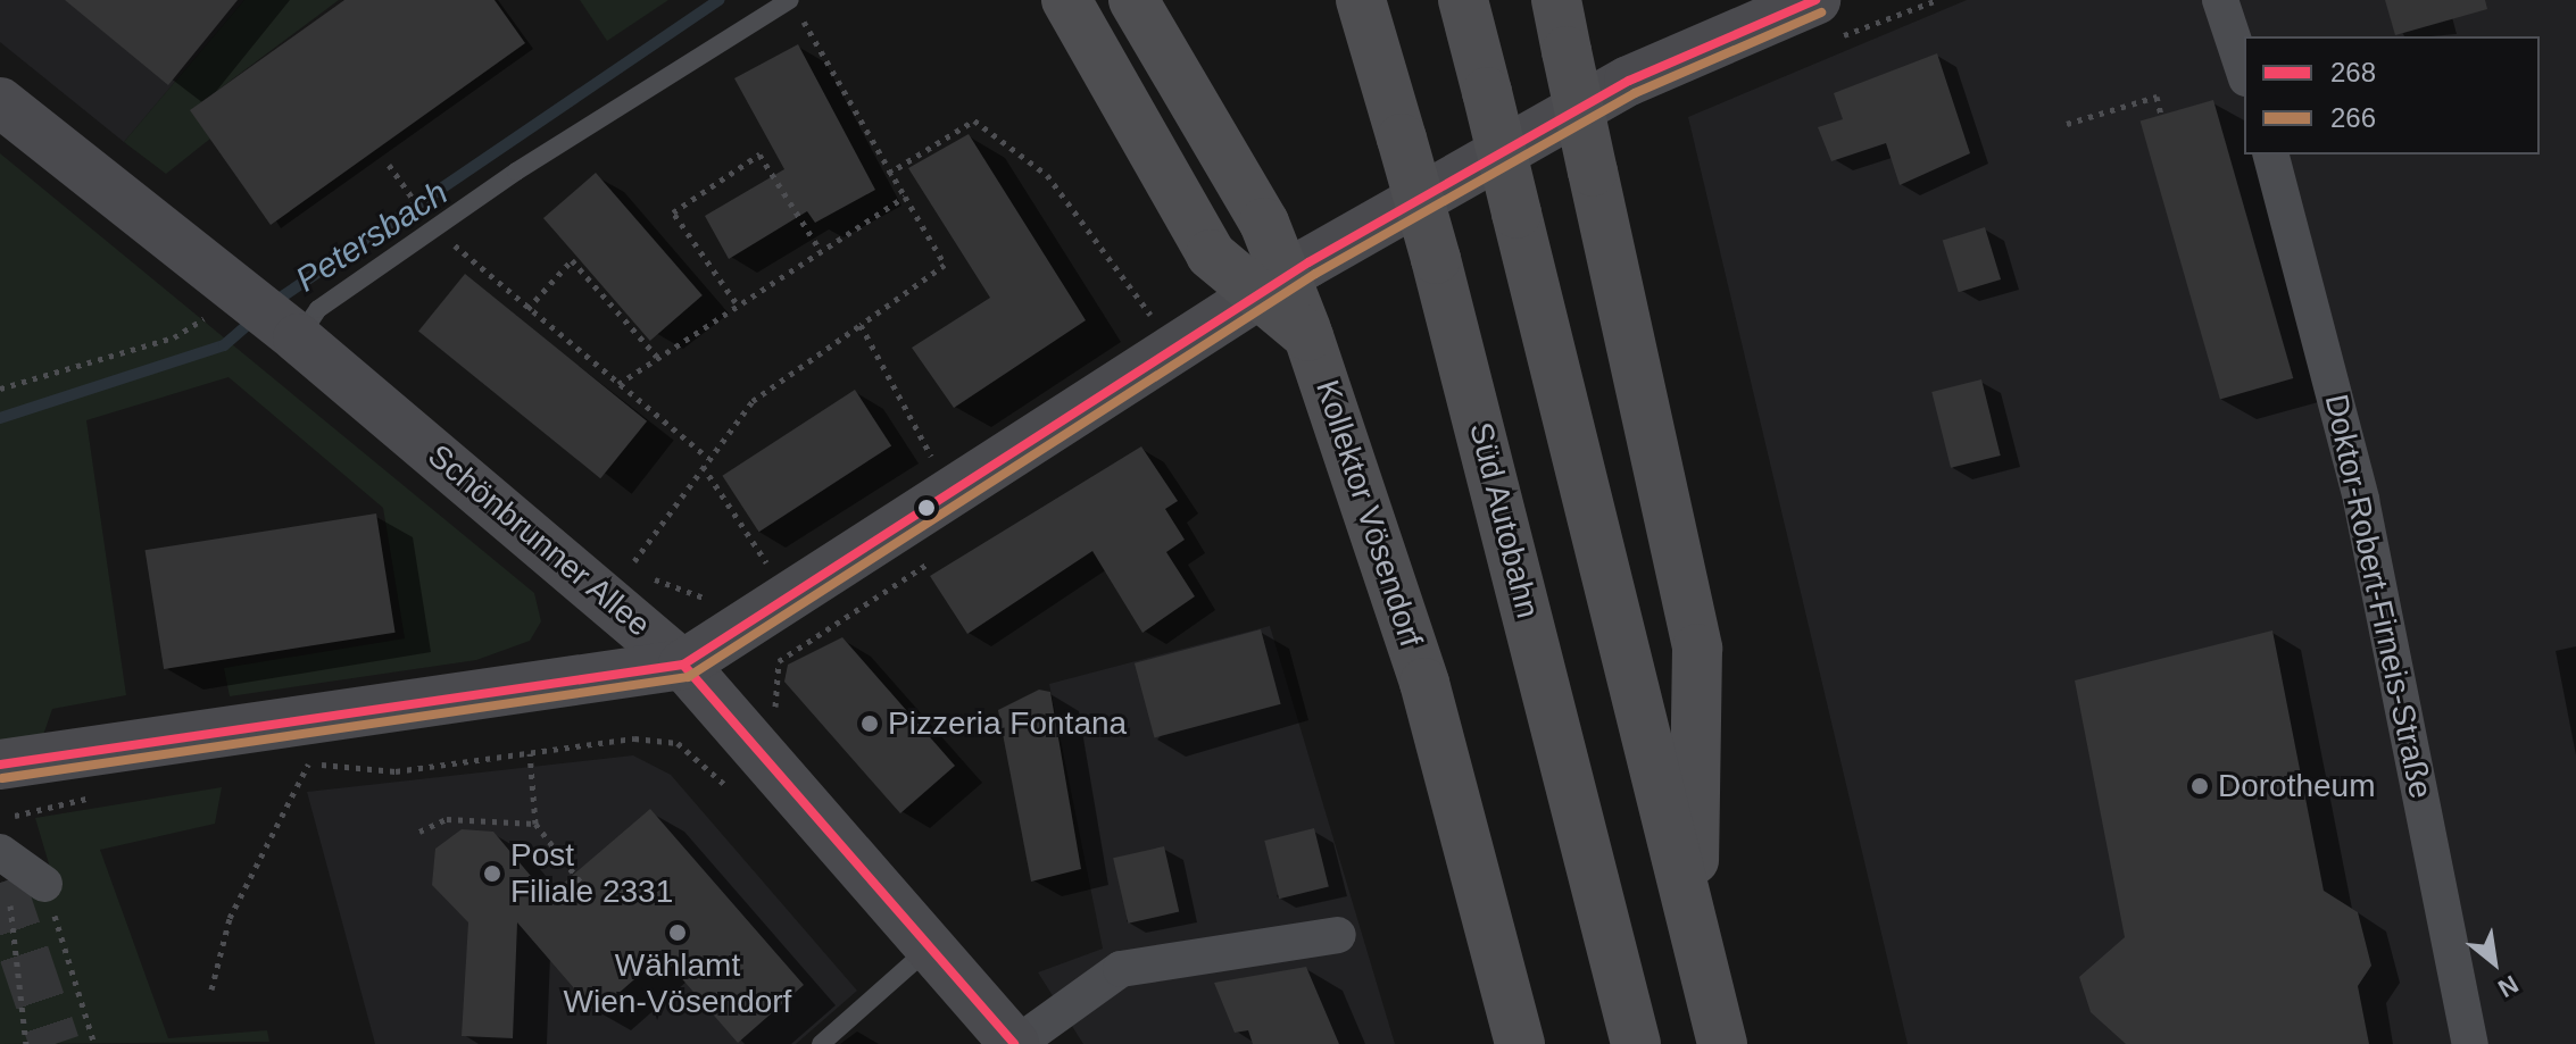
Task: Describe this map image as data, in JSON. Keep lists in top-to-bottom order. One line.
{"streets":{"highway":["Kollektor Vösendorf","Süd Autobahn"],"main road":["Schönbrunner Allee"],"street":["Doktor-Robert-Firneis-Straße"]},"water":["Petersbach"],"places":["Pizzeria Fontana","Dorotheum","Post Filiale 2331","Wählamt Wien-Vösendorf"],"lines":["transit line 268","transit line 266"],"legend":["268","266"],"north":"bottom right"}
